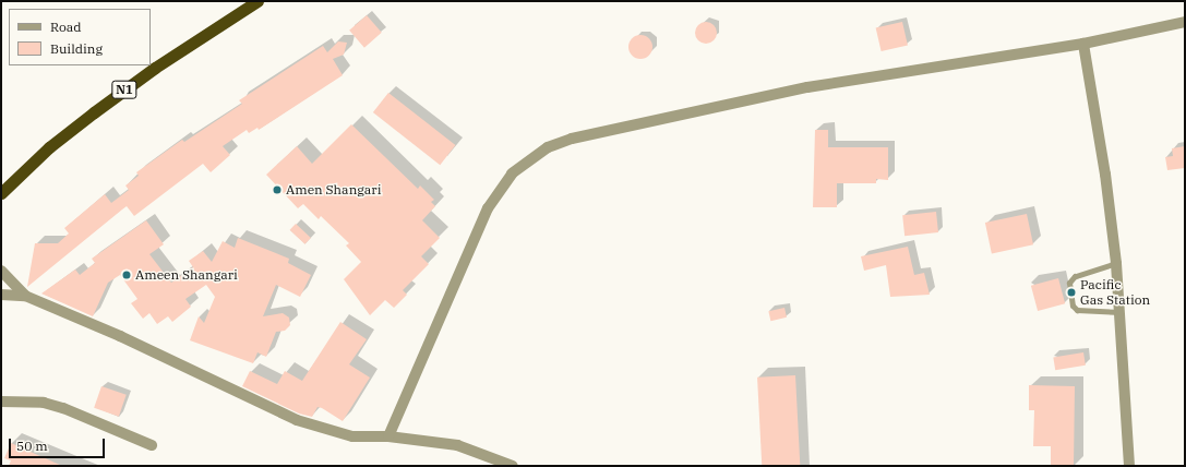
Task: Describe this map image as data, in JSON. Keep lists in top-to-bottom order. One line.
{"streets":{"highway":["N1"]},"places":["Amen Shangari","Ameen Shangari","Pacific Gas Station"],"legend":["Road","Building"],"scale_bar":"50 m"}
